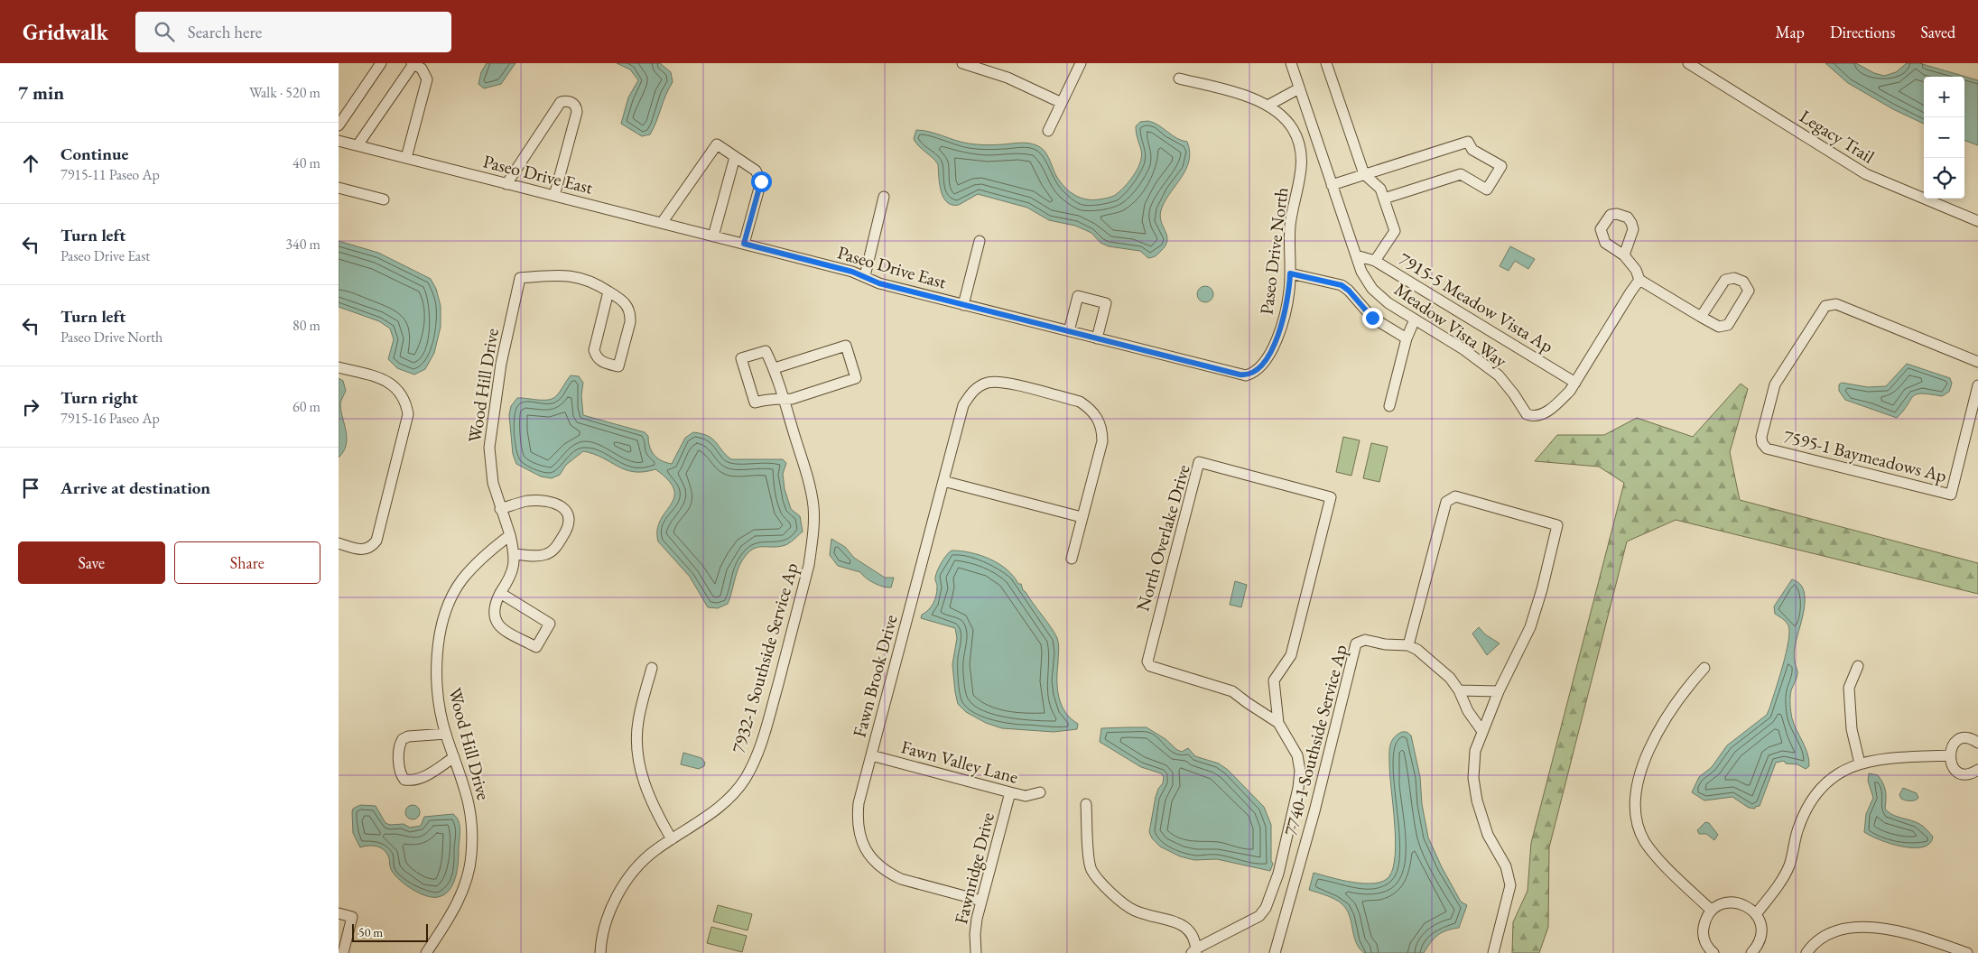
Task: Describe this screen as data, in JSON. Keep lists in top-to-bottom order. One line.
{"streets":{"street":["Legacy Trail","Paseo Drive East","Paseo Drive North","7915-5 Meadow Vista Ap","Meadow Vista Way","Wood Hill Drive","7595-1 Baymeadows Ap","North Overlake Drive","7932-1 Southside Service Ap","Fawn Brook Drive","7740-1 Southside Service Ap","Fawn Valley Lane","Fawnridge Drive"]},"crossings":[["Paseo Drive East","Paseo Drive North"],["7915-5 Meadow Vista Ap","Meadow Vista Way"],["Fawn Brook Drive","Fawn Valley Lane"],["Fawn Brook Drive","Fawnridge Drive"],["Fawn Valley Lane","Fawnridge Drive"]],"scale_bar":"50 m","page":{"header":"Gridwalk","search":"Search here","nav":["Map","Directions","Saved"],"heading":["7 min","Walk · 520 m"],"map_buttons":["+","−"],"list":[["Continue","7915-11 Paseo Ap","40 m"],["Turn left","Paseo Drive East","340 m"],["Turn left","Paseo Drive North","80 m"],["Turn right","7915-16 Paseo Ap","60 m"],"Arrive at destination"],"buttons":["Save","Share"],"scale":"50 m"}}
